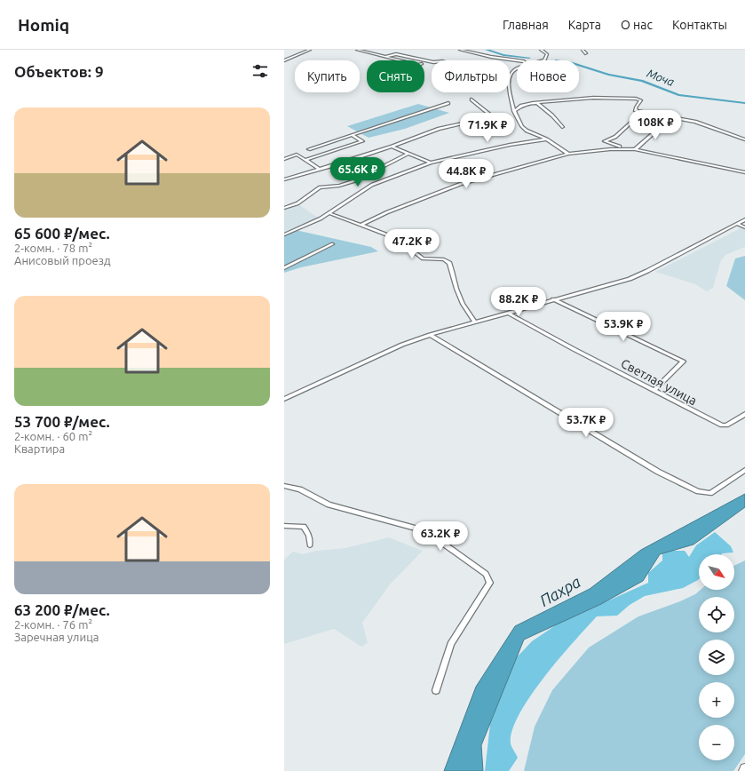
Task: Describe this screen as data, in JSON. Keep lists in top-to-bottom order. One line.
{"streets":{"street":["Светлая улица"]},"water":["Моча","Пахра"],"north":"bottom right","page":{"header":"Homiq","nav":["Главная","Карта","О нас","Контакты"],"heading":"Объектов: 9","chip":["Купить","Снять","Фильтры","Новое"],"list":[{"name":"65 600 ₽/мес.","note":"2-комн. · 78 m² · Анисовый проезд"},{"name":"53 700 ₽/мес.","note":"2-комн. · 60 m² · Квартира"},{"name":"63 200 ₽/мес.","note":"2-комн. · 76 m² · Заречная улица"}],"price":["108K ₽","71.9K ₽","65.6K ₽","44.8K ₽","47.2K ₽","88.2K ₽","53.9K ₽","53.7K ₽","63.2K ₽"],"map_buttons":["+","−"]}}
